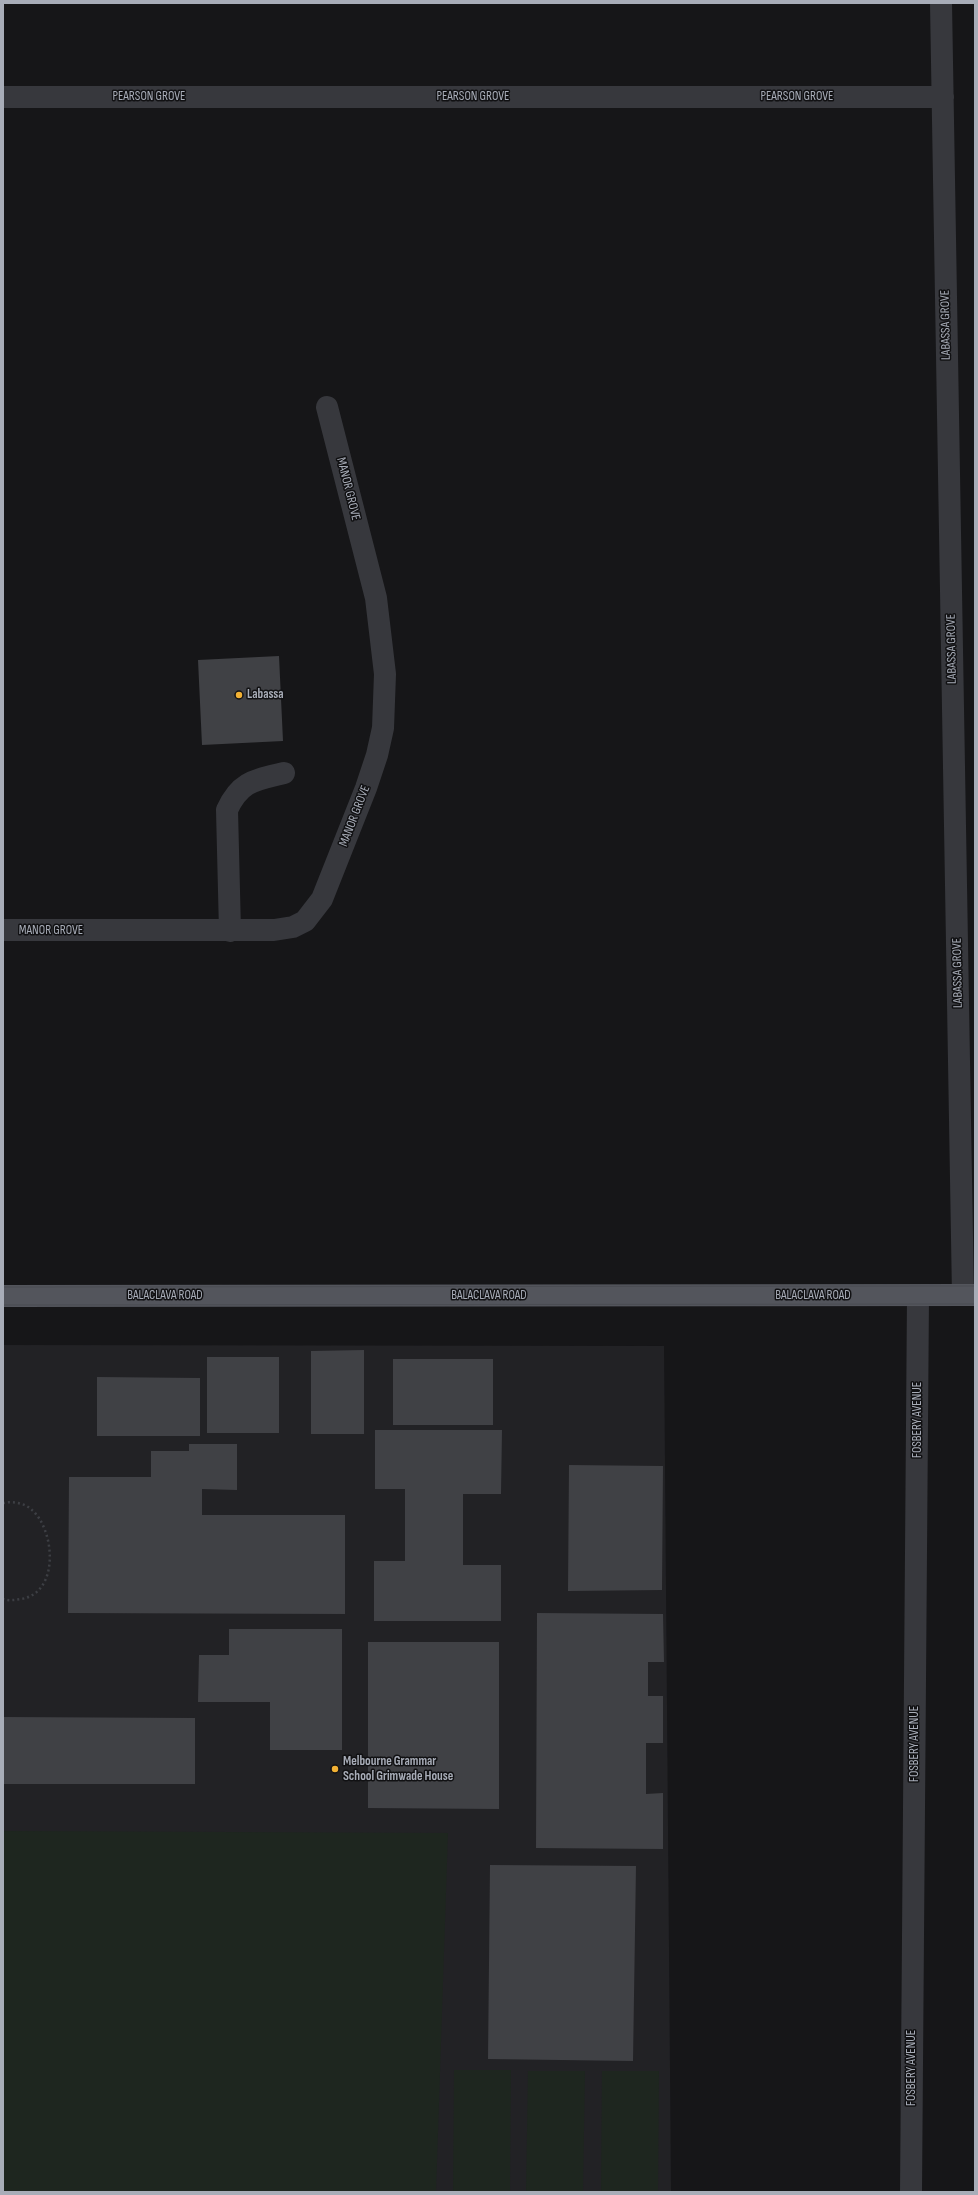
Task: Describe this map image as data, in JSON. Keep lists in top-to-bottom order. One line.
{"streets":{"main road":["BALACLAVA ROAD"],"street":["PEARSON GROVE","LABASSA GROVE","MANOR GROVE","FOSBERY AVENUE"]},"crossings":[["PEARSON GROVE","LABASSA GROVE"],["LABASSA GROVE","BALACLAVA ROAD"],["BALACLAVA ROAD","FOSBERY AVENUE"]],"places":["Labassa","Melbourne Grammar School Grimwade House"]}
